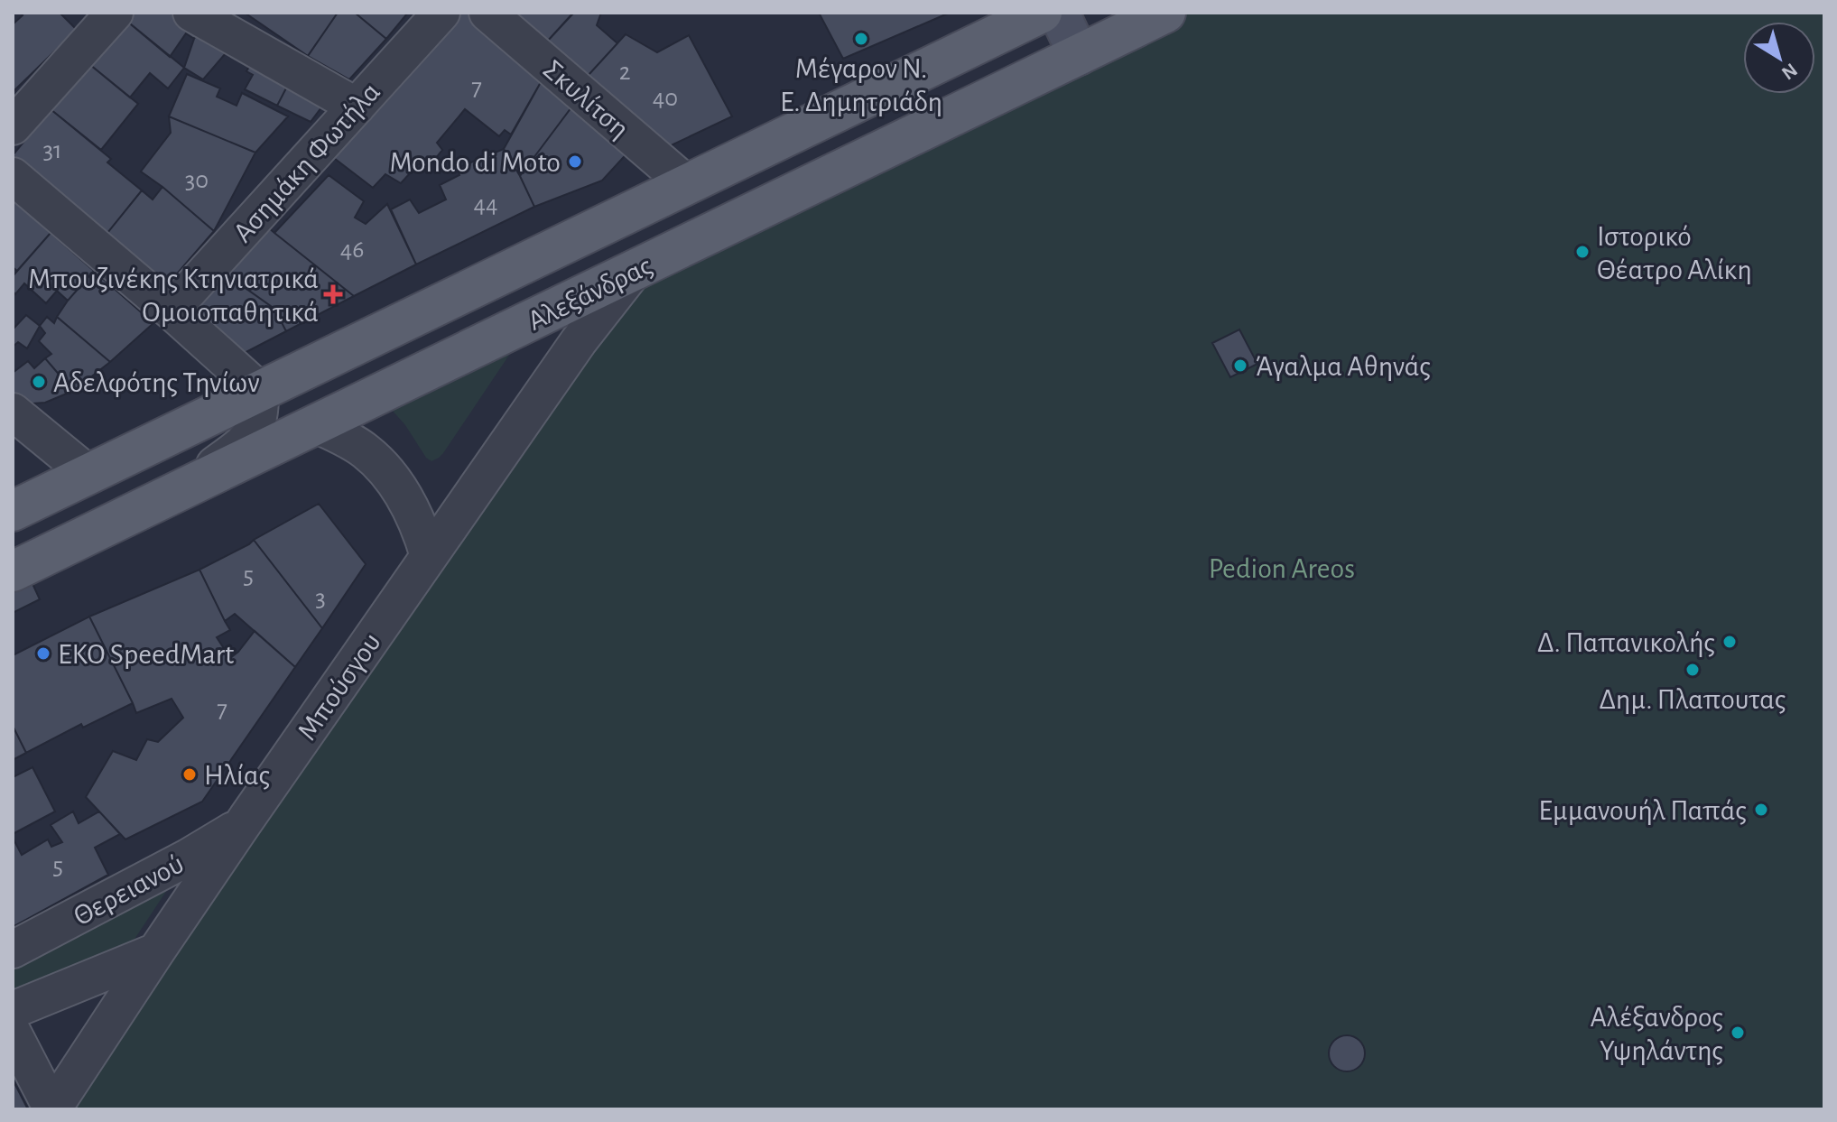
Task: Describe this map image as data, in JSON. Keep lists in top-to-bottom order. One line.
{"streets":{"main road":["Αλεξάνδρας"],"street":["Σκυλίτση","Ασημάκη Φωτήλα","Μπούσγου","Θερειανού"]},"crossings":[["Σκυλίτση","Αλεξάνδρας"],["Αλεξάνδρας","Μπούσγου"],["Μπούσγου","Θερειανού"]],"parks":["Pedion Areos"],"places":{"other":["Μέγαρον Ν. Ε. Δημητριάδη","Mondo di Moto","Ιστορικό Θέατρο Αλίκη","Άγαλμα Αθηνάς","Αδελφότης Τηνίων","Δ. Παπανικολής","EKO SpeedMart","Δημ. Πλαπουτας","Ηλίας","Εμμανουήλ Παπάς","Αλέξανδρος Υψηλάντης"],"health":["Μπουζινέκης Κτηνιατρικά Ομοιοπαθητικά"]},"house_numbers":["2","7","40","31","30","44","46","5","3","7","5"],"north":"bottom right"}
